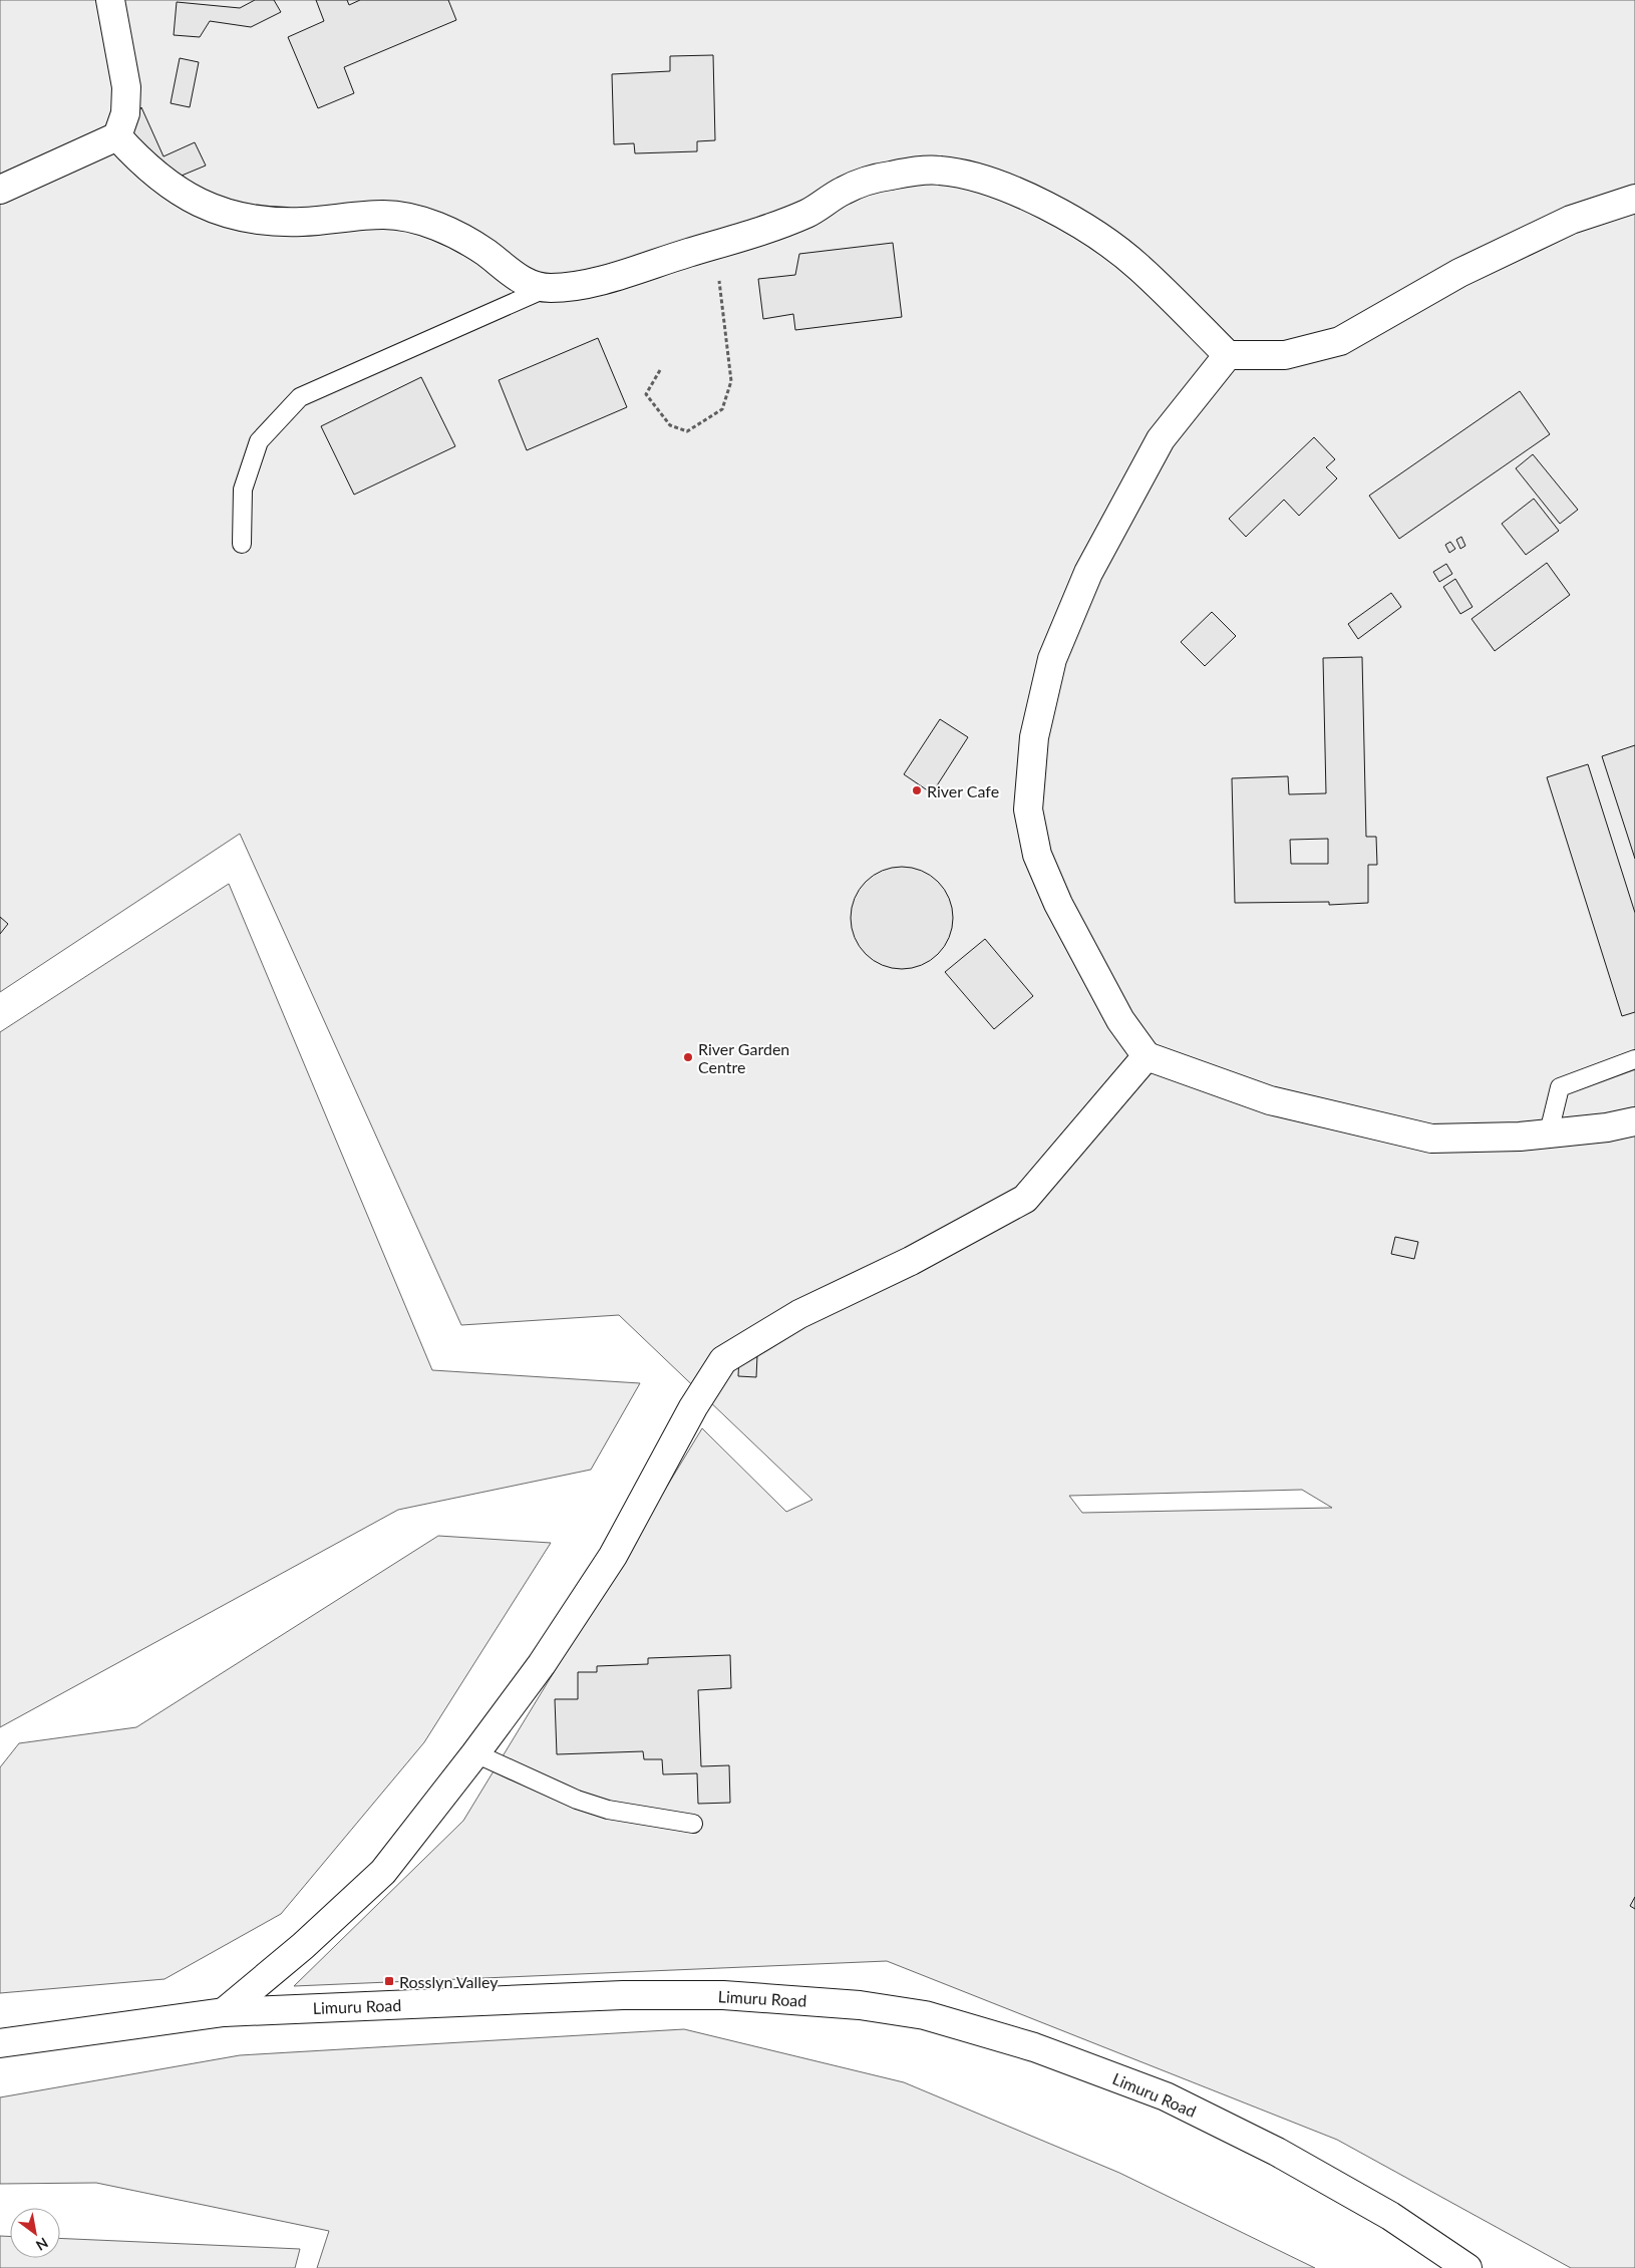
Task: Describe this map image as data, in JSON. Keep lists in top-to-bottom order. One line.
{"streets":{"street":["Limuru Road"]},"places":{"other":["River Cafe","River Garden Centre"],"transit":["Rosslyn Valley"]},"north":"bottom right"}
